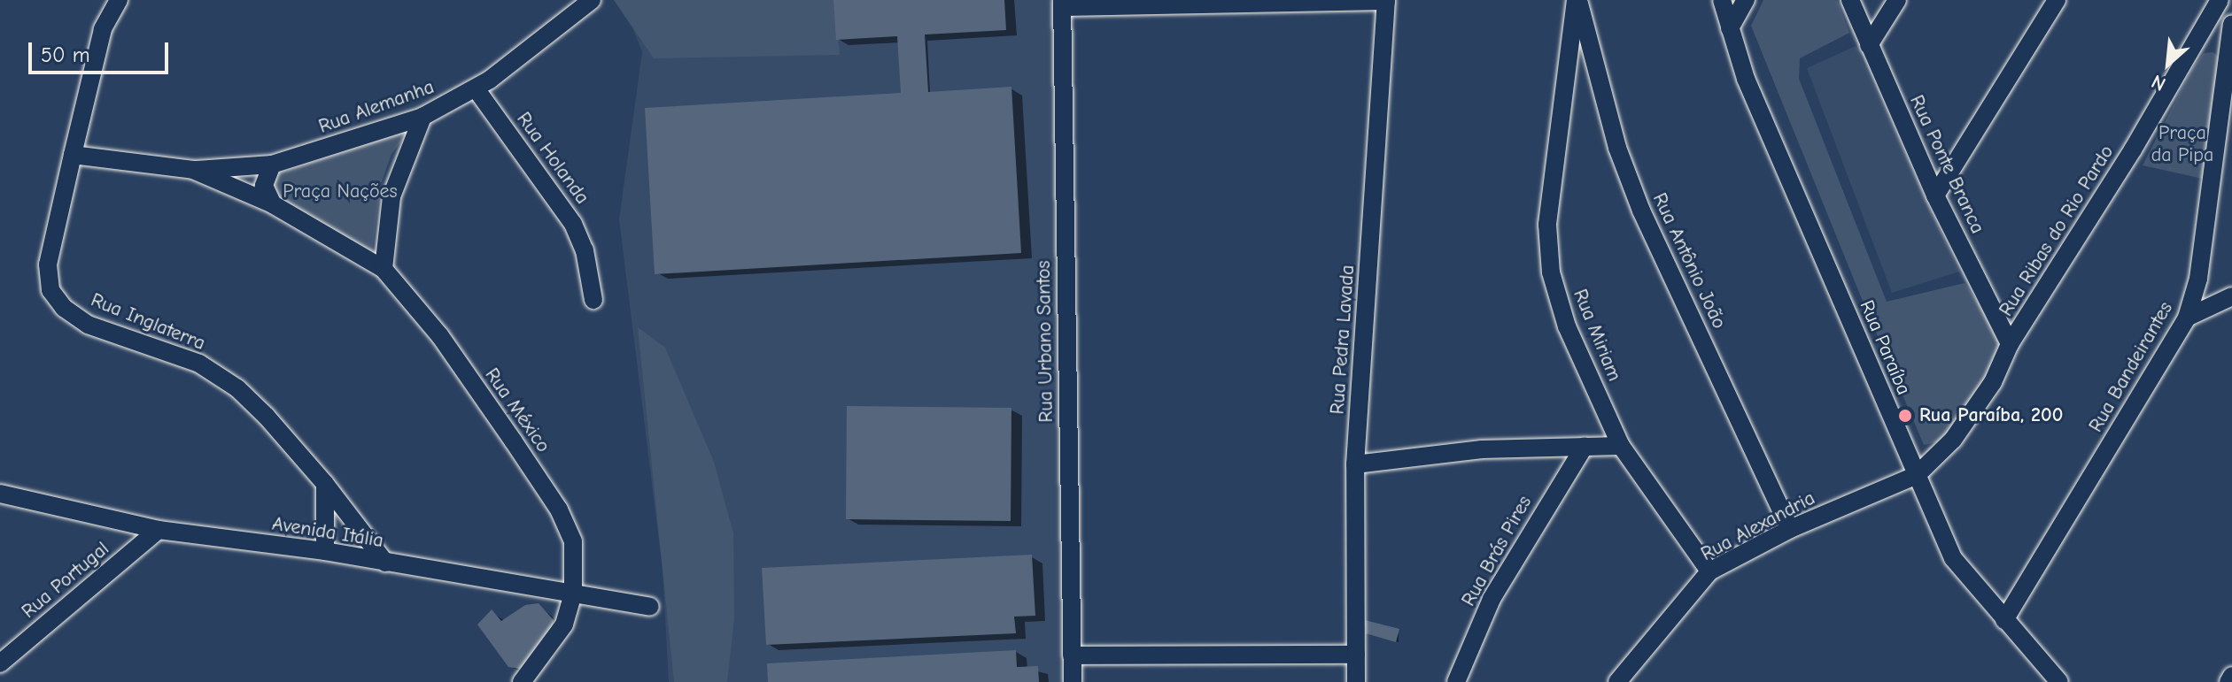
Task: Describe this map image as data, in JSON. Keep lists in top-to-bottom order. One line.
{"streets":{"street":["Rua Alemanha","Rua Holanda","Rua Ponte Branca","Rua Ribas do Rio Pardo","Rua Antônio João","Rua Inglaterra","Rua Miriam","Rua Pedra Lavada","Rua Urbano Santos","Rua Paraíba","Rua Bandeirantes","Rua México","Rua Alexandria","Avenida Itália","Rua Brás Pires","Rua Portugal"]},"crossings":[["Rua Alemanha","Rua Holanda"],["Rua Alemanha","Rua México"],["Rua Ponte Branca","Rua Ribas do Rio Pardo"],["Rua Ribas do Rio Pardo","Rua Paraíba"],["Rua Ribas do Rio Pardo","Rua Alexandria"],["Rua Antônio João","Rua Miriam"],["Rua Antônio João","Rua Alexandria"],["Rua Inglaterra","Rua México"],["Rua Inglaterra","Avenida Itália"],["Rua Miriam","Rua Alexandria"],["Rua Paraíba","Rua Bandeirantes"],["Rua Paraíba","Rua Alexandria"],["Rua México","Avenida Itália"],["Avenida Itália","Rua Portugal"]],"parks":["Praça da Pipa","Praça Nações"],"places":["Rua Paraíba, 200"],"scale_bar":"50 m","north":"bottom left"}
